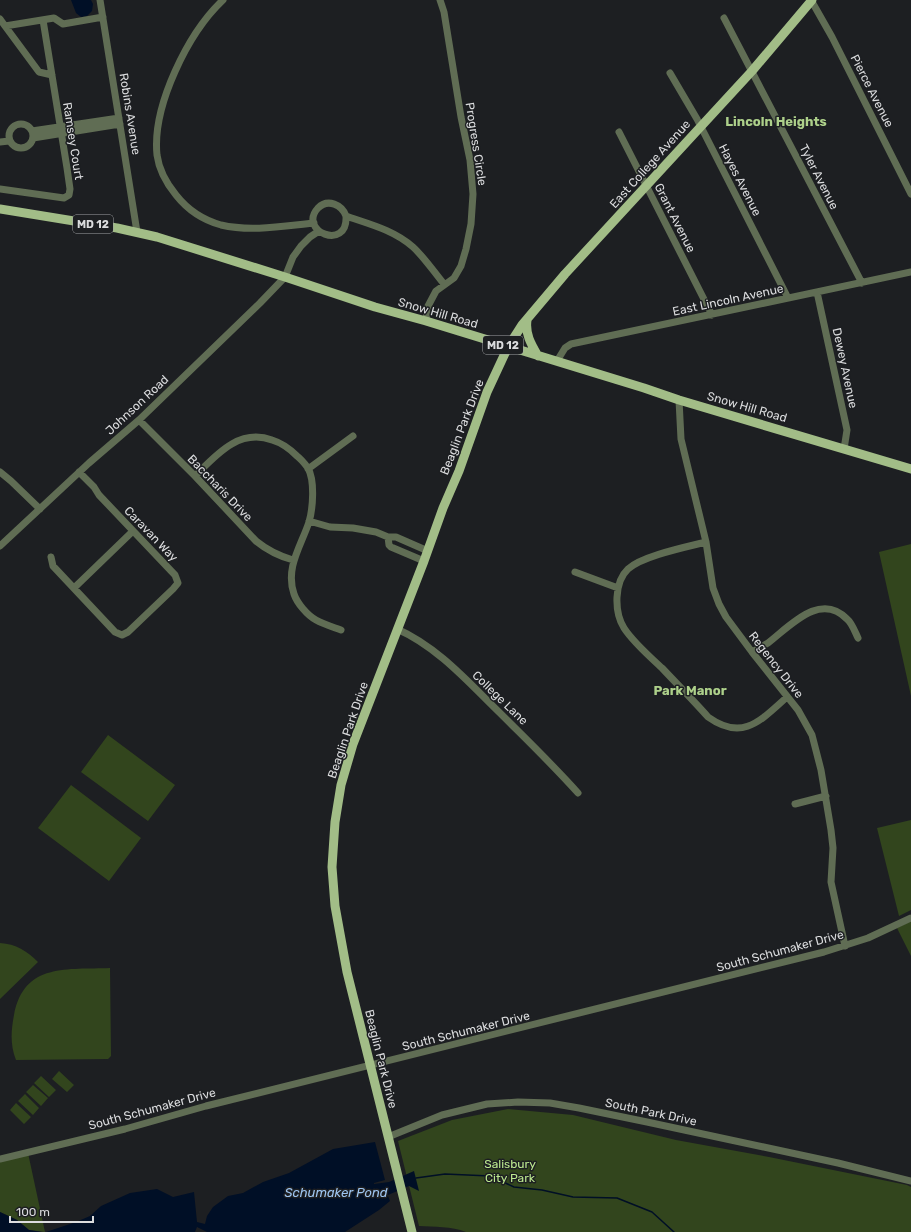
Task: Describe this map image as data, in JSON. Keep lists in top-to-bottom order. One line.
{"streets":{"main road":["East College Avenue","MD 12","Snow Hill Road","Beaglin Park Drive"],"street":["Pierce Avenue","Robins Avenue","Ramsey Court","Progress Circle","Tyler Avenue","Hayes Avenue","Grant Avenue","East Lincoln Avenue","Dewey Avenue","Johnson Road","Baccharis Drive","Caravan Way","Regency Drive","College Lane","South Schumaker Drive","South Park Drive"]},"crossings":[["Pierce Avenue","East College Avenue"],["Robins Avenue","Snow Hill Road"],["Progress Circle","Snow Hill Road"],["East College Avenue","Tyler Avenue"],["East College Avenue","Hayes Avenue"],["East College Avenue","Grant Avenue"],["East College Avenue","Snow Hill Road"],["East College Avenue","Beaglin Park Drive"],["Tyler Avenue","East Lincoln Avenue"],["Hayes Avenue","East Lincoln Avenue"],["Grant Avenue","East Lincoln Avenue"],["East Lincoln Avenue","Snow Hill Road"],["East Lincoln Avenue","Dewey Avenue"],["Snow Hill Road","Dewey Avenue"],["Snow Hill Road","Johnson Road"],["Snow Hill Road","Beaglin Park Drive"],["Snow Hill Road","Regency Drive"],["Johnson Road","Baccharis Drive"],["Johnson Road","Caravan Way"],["Beaglin Park Drive","College Lane"],["Beaglin Park Drive","South Schumaker Drive"],["Beaglin Park Drive","South Park Drive"],["Regency Drive","South Schumaker Drive"]],"districts":["Lincoln Heights","Park Manor"],"water":["Schumaker Pond"],"parks":["Salisbury City Park"],"scale_bar":"100 m"}
